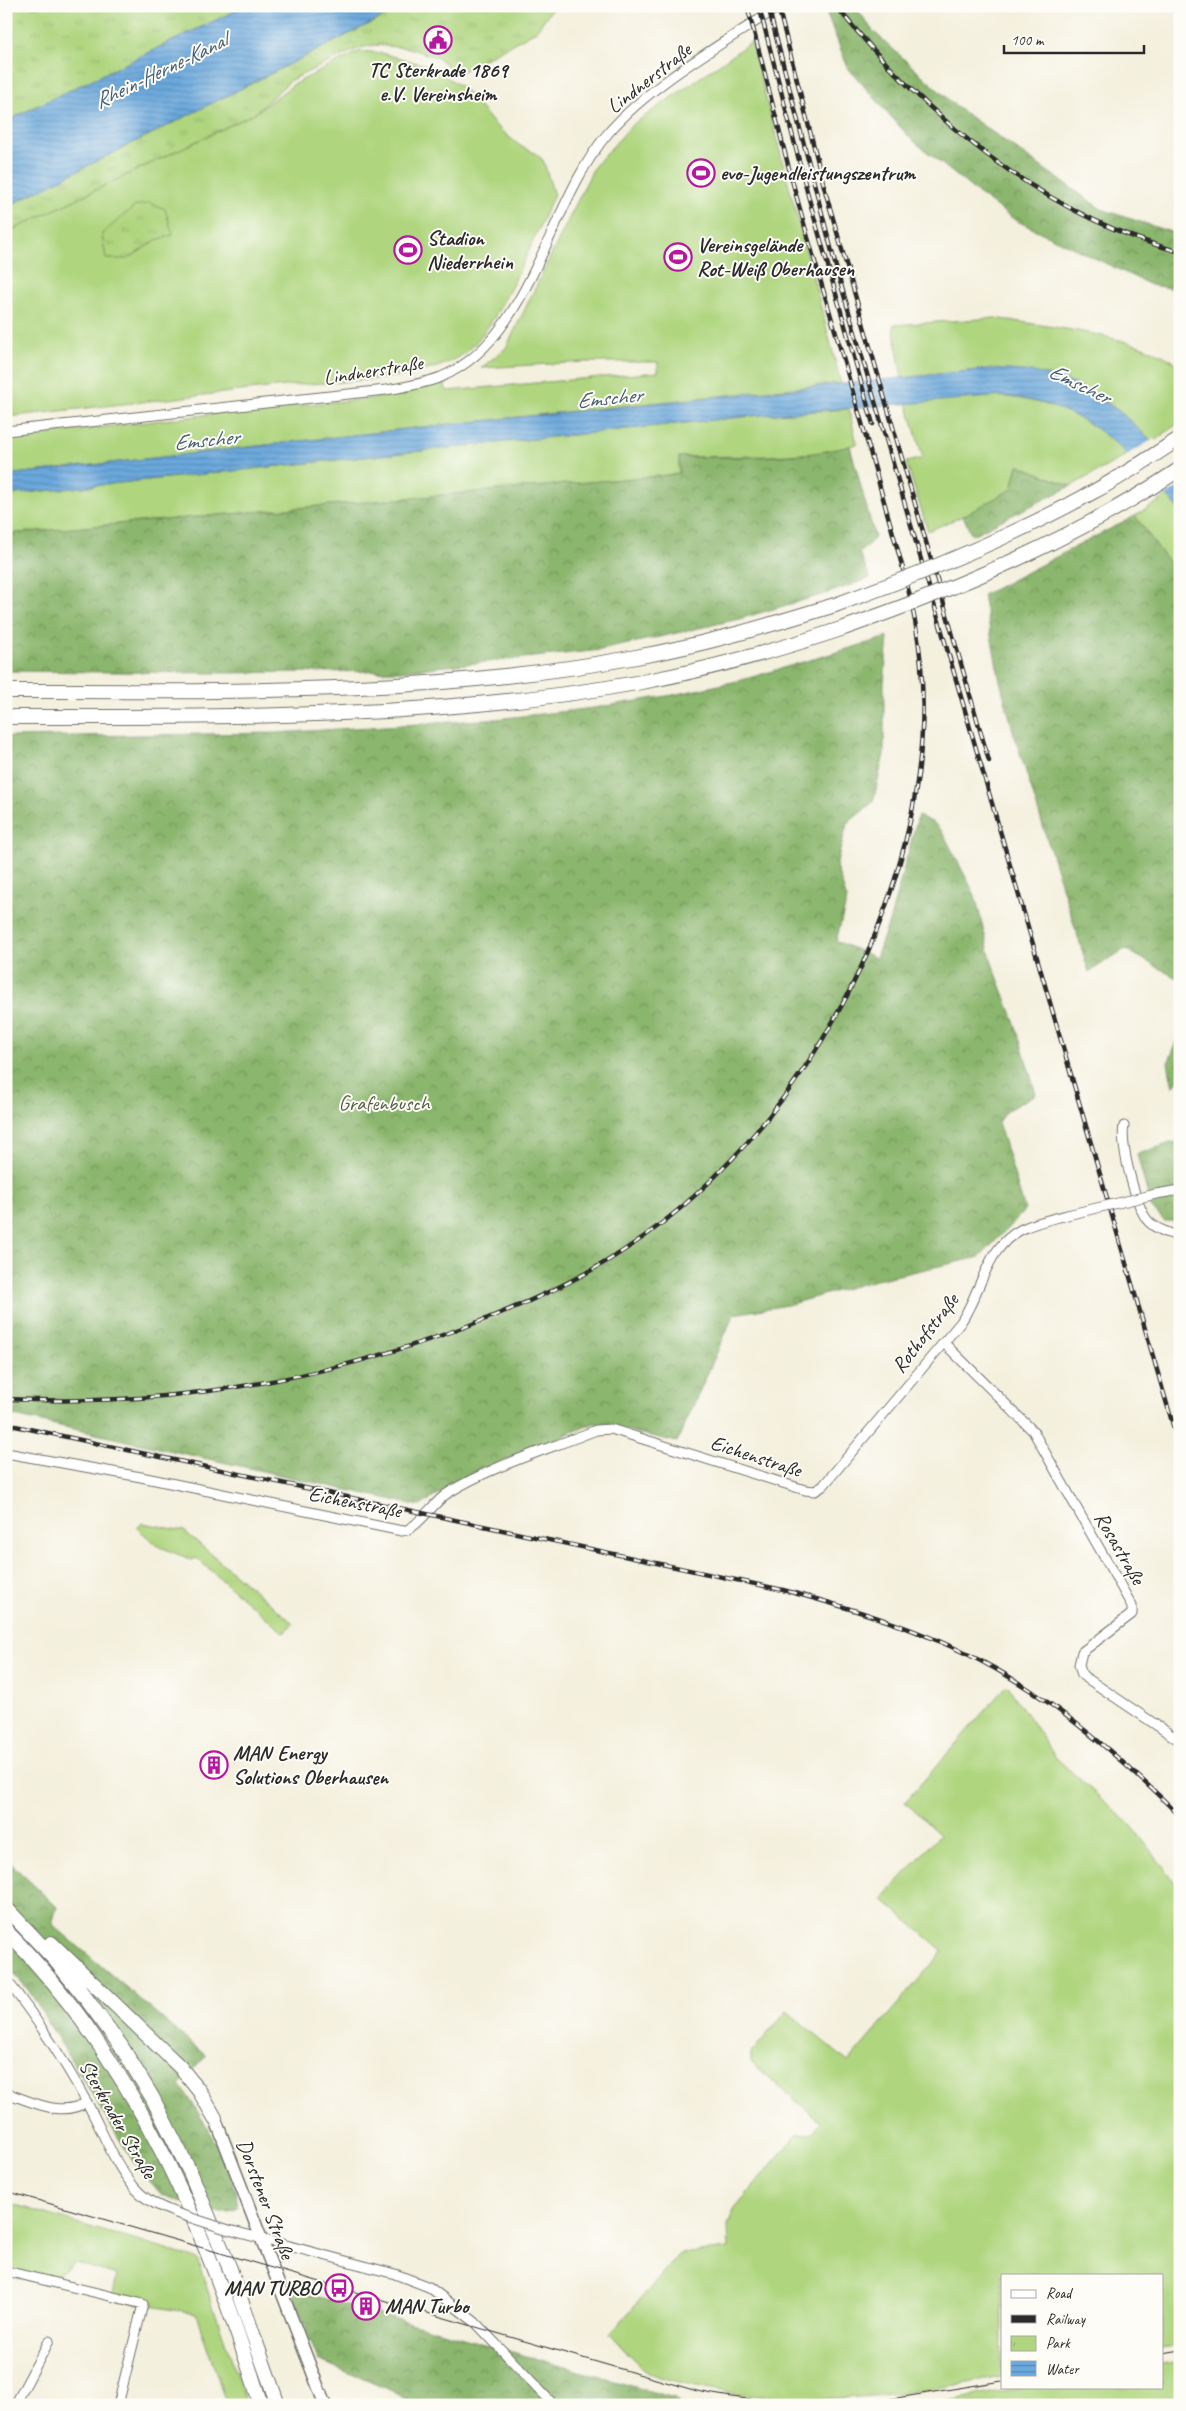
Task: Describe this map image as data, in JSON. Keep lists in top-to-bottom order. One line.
{"streets":{"main road":["Dorstener Straße"],"street":["Lindnerstraße","Rothofstraße","Eichenstraße","Rosastraße","Sterkrader Straße"]},"crossings":[["Rothofstraße","Eichenstraße"],["Rothofstraße","Rosastraße"],["Sterkrader Straße","Dorstener Straße"]],"water":["Rhein-Herne-Kanal","Emscher"],"parks":["Grafenbusch"],"places":{"public building":["TC Sterkrade 1869 e.V. Vereinsheim"],"sports":["evo-Jugendleistungszentrum","Stadion Niederrhein","Vereinsgelände Rot-Weiß Oberhausen"],"building":["MAN Energy Solutions Oberhausen","MAN Turbo"],"bus stop":["MAN TURBO"]},"legend":["Road","Railway","Park","Water"],"scale_bar":"100 m"}
